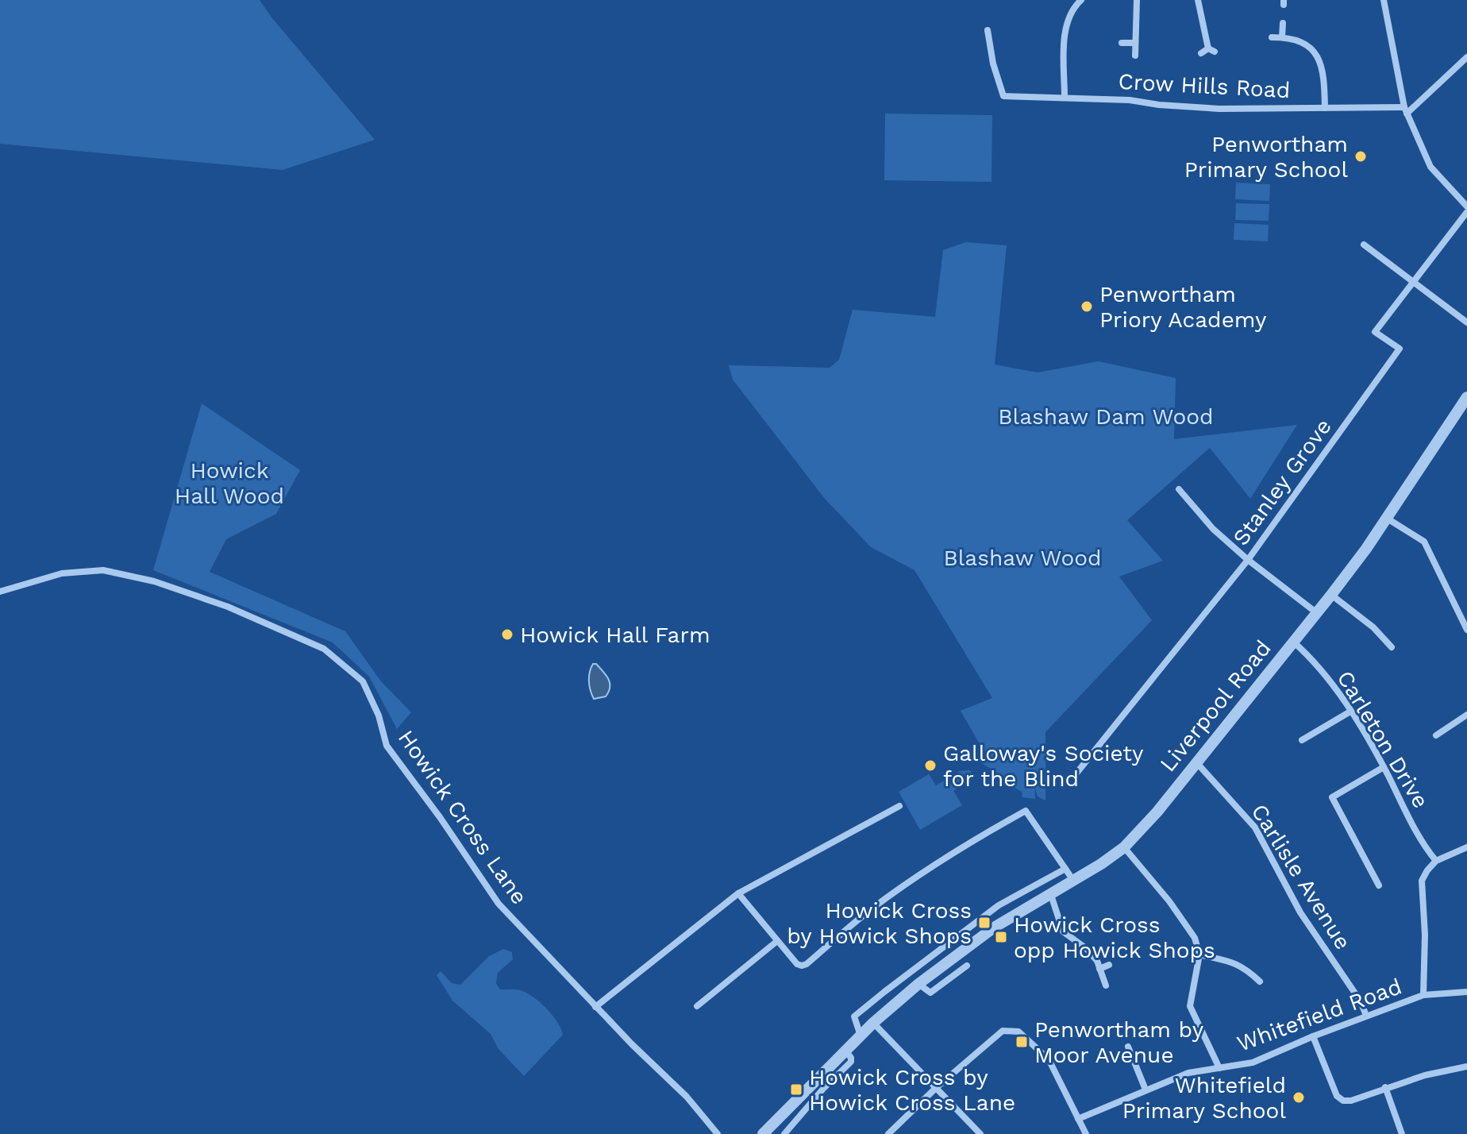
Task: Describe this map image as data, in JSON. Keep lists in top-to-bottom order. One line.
{"streets":{"street":["Crow Hills Road","Stanley Grove","Liverpool Road","Carleton Drive","Howick Cross Lane","Carlisle Avenue","Whitefield Road"]},"crossings":[["Liverpool Road","Carleton Drive"],["Liverpool Road","Carlisle Avenue"],["Carlisle Avenue","Whitefield Road"]],"parks":["Blashaw Dam Wood","Howick Hall Wood","Blashaw Wood"],"places":{"other":["Penwortham Primary School","Penwortham Priory Academy","Howick Hall Farm","Galloway's Society for the Blind","Whitefield Primary School"],"transit":["Howick Cross by Howick Shops","Howick Cross opp Howick Shops","Penwortham by Moor Avenue","Howick Cross by Howick Cross Lane"]}}
